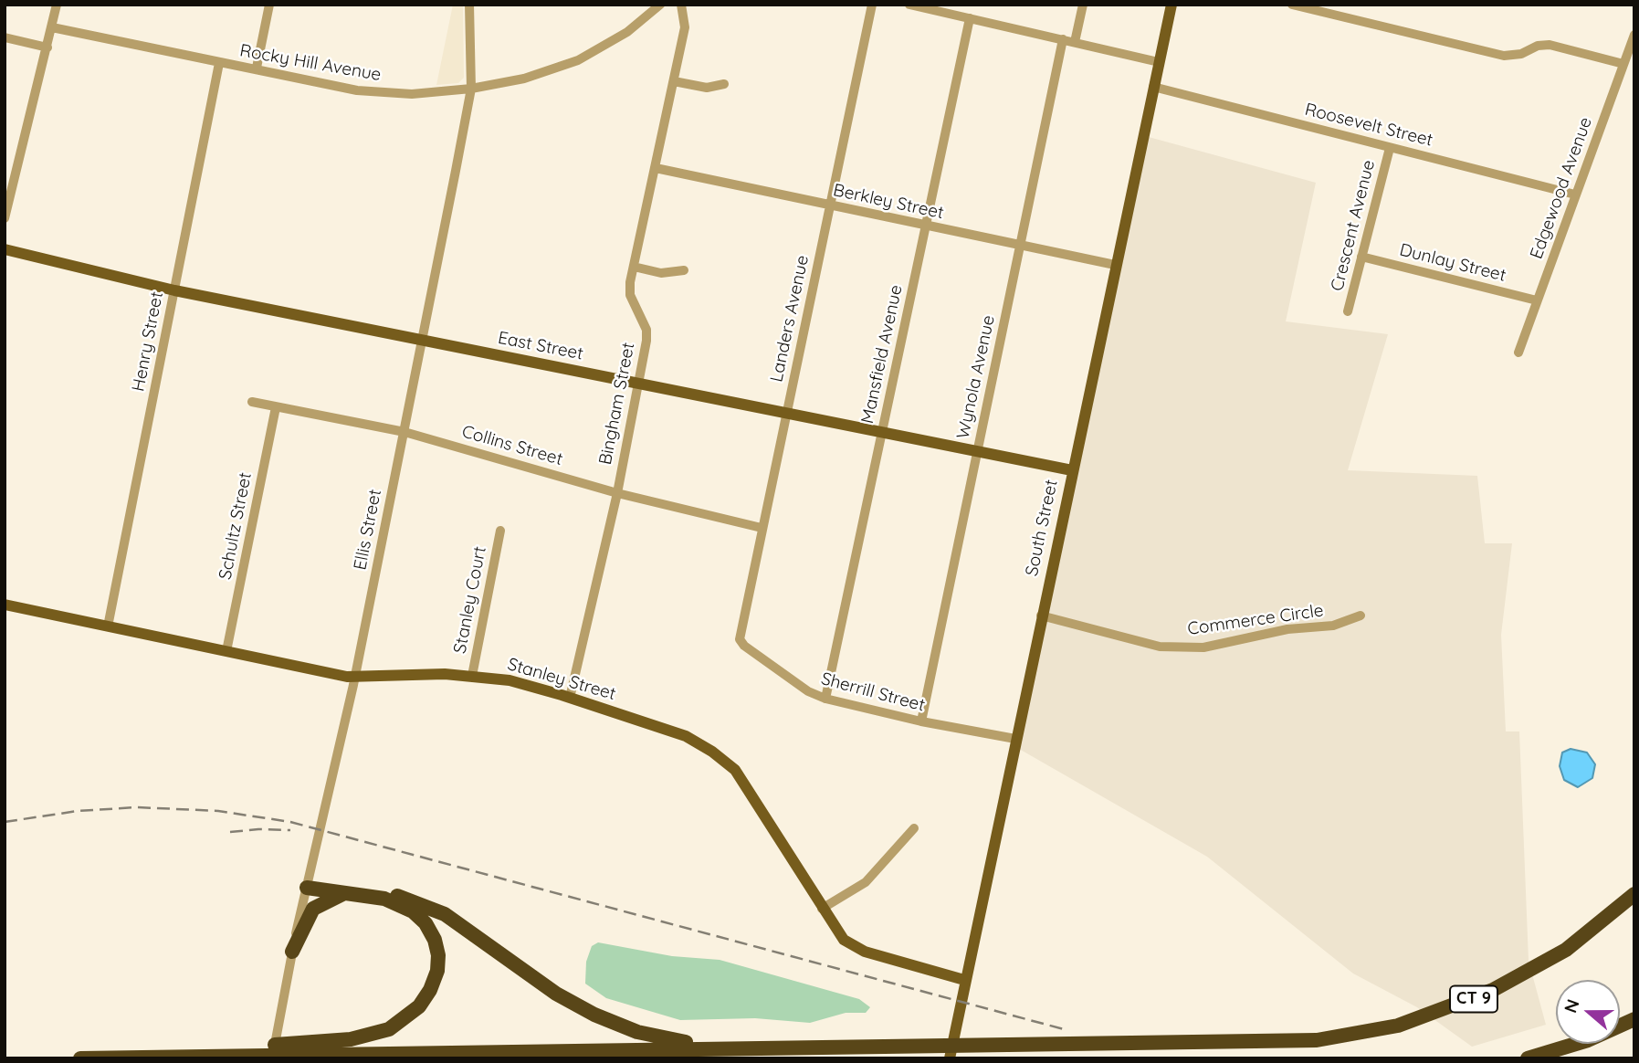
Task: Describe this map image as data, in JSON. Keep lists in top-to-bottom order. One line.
{"streets":{"highway":["CT 9"],"main road":["East Street","South Street","Stanley Street"],"street":["Rocky Hill Avenue","Roosevelt Street","Edgewood Avenue","Berkley Street","Crescent Avenue","Dunlay Street","Landers Avenue","Henry Street","Mansfield Avenue","Wynola Avenue","Bingham Street","Collins Street","Schultz Street","Ellis Street","Stanley Court","Commerce Circle","Sherrill Street"]},"crossings":[["Rocky Hill Avenue","Henry Street"],["Rocky Hill Avenue","Ellis Street"],["Roosevelt Street","Edgewood Avenue"],["Roosevelt Street","Crescent Avenue"],["Roosevelt Street","South Street"],["Edgewood Avenue","Dunlay Street"],["Berkley Street","Landers Avenue"],["Berkley Street","Mansfield Avenue"],["Berkley Street","Wynola Avenue"],["Berkley Street","Bingham Street"],["Berkley Street","South Street"],["Crescent Avenue","Dunlay Street"],["Landers Avenue","East Street"],["Landers Avenue","Collins Street"],["Landers Avenue","Sherrill Street"],["Henry Street","East Street"],["Henry Street","Stanley Street"],["East Street","Mansfield Avenue"],["East Street","Wynola Avenue"],["East Street","Bingham Street"],["East Street","South Street"],["East Street","Ellis Street"],["Mansfield Avenue","Sherrill Street"],["Wynola Avenue","Sherrill Street"],["Bingham Street","Collins Street"],["Bingham Street","Stanley Street"],["Collins Street","Schultz Street"],["Collins Street","Ellis Street"],["Schultz Street","Stanley Street"],["South Street","Commerce Circle"],["South Street","Stanley Street"],["South Street","Sherrill Street"],["Ellis Street","Stanley Street"],["Stanley Court","Stanley Street"]],"north":"left"}
